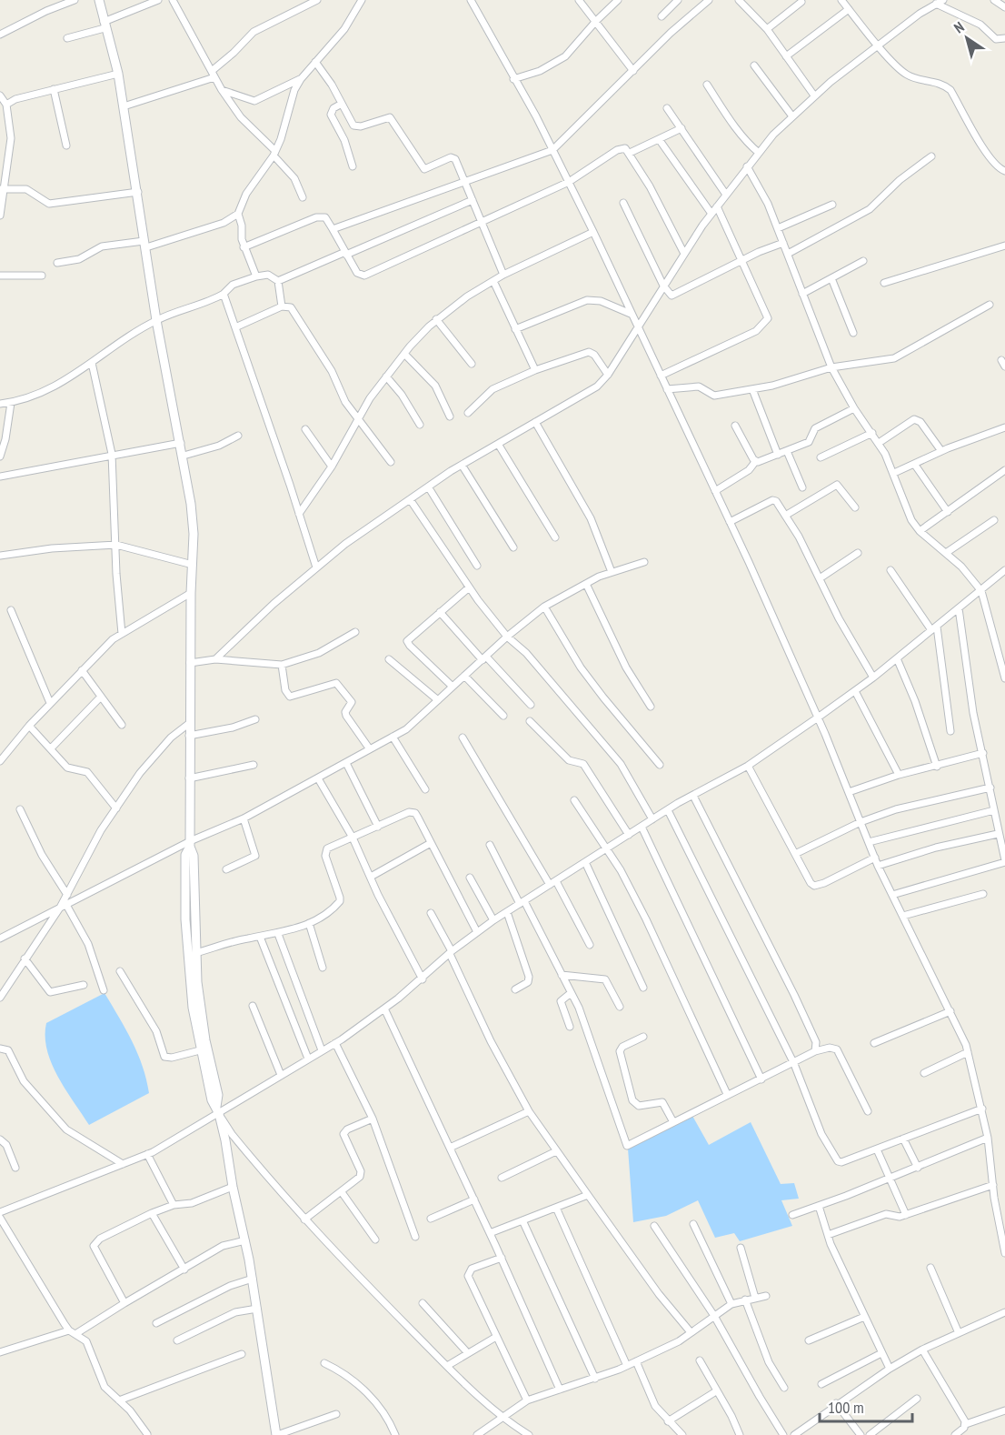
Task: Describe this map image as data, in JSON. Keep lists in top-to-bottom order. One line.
{"scale_bar":"100 m","north":"top left"}
